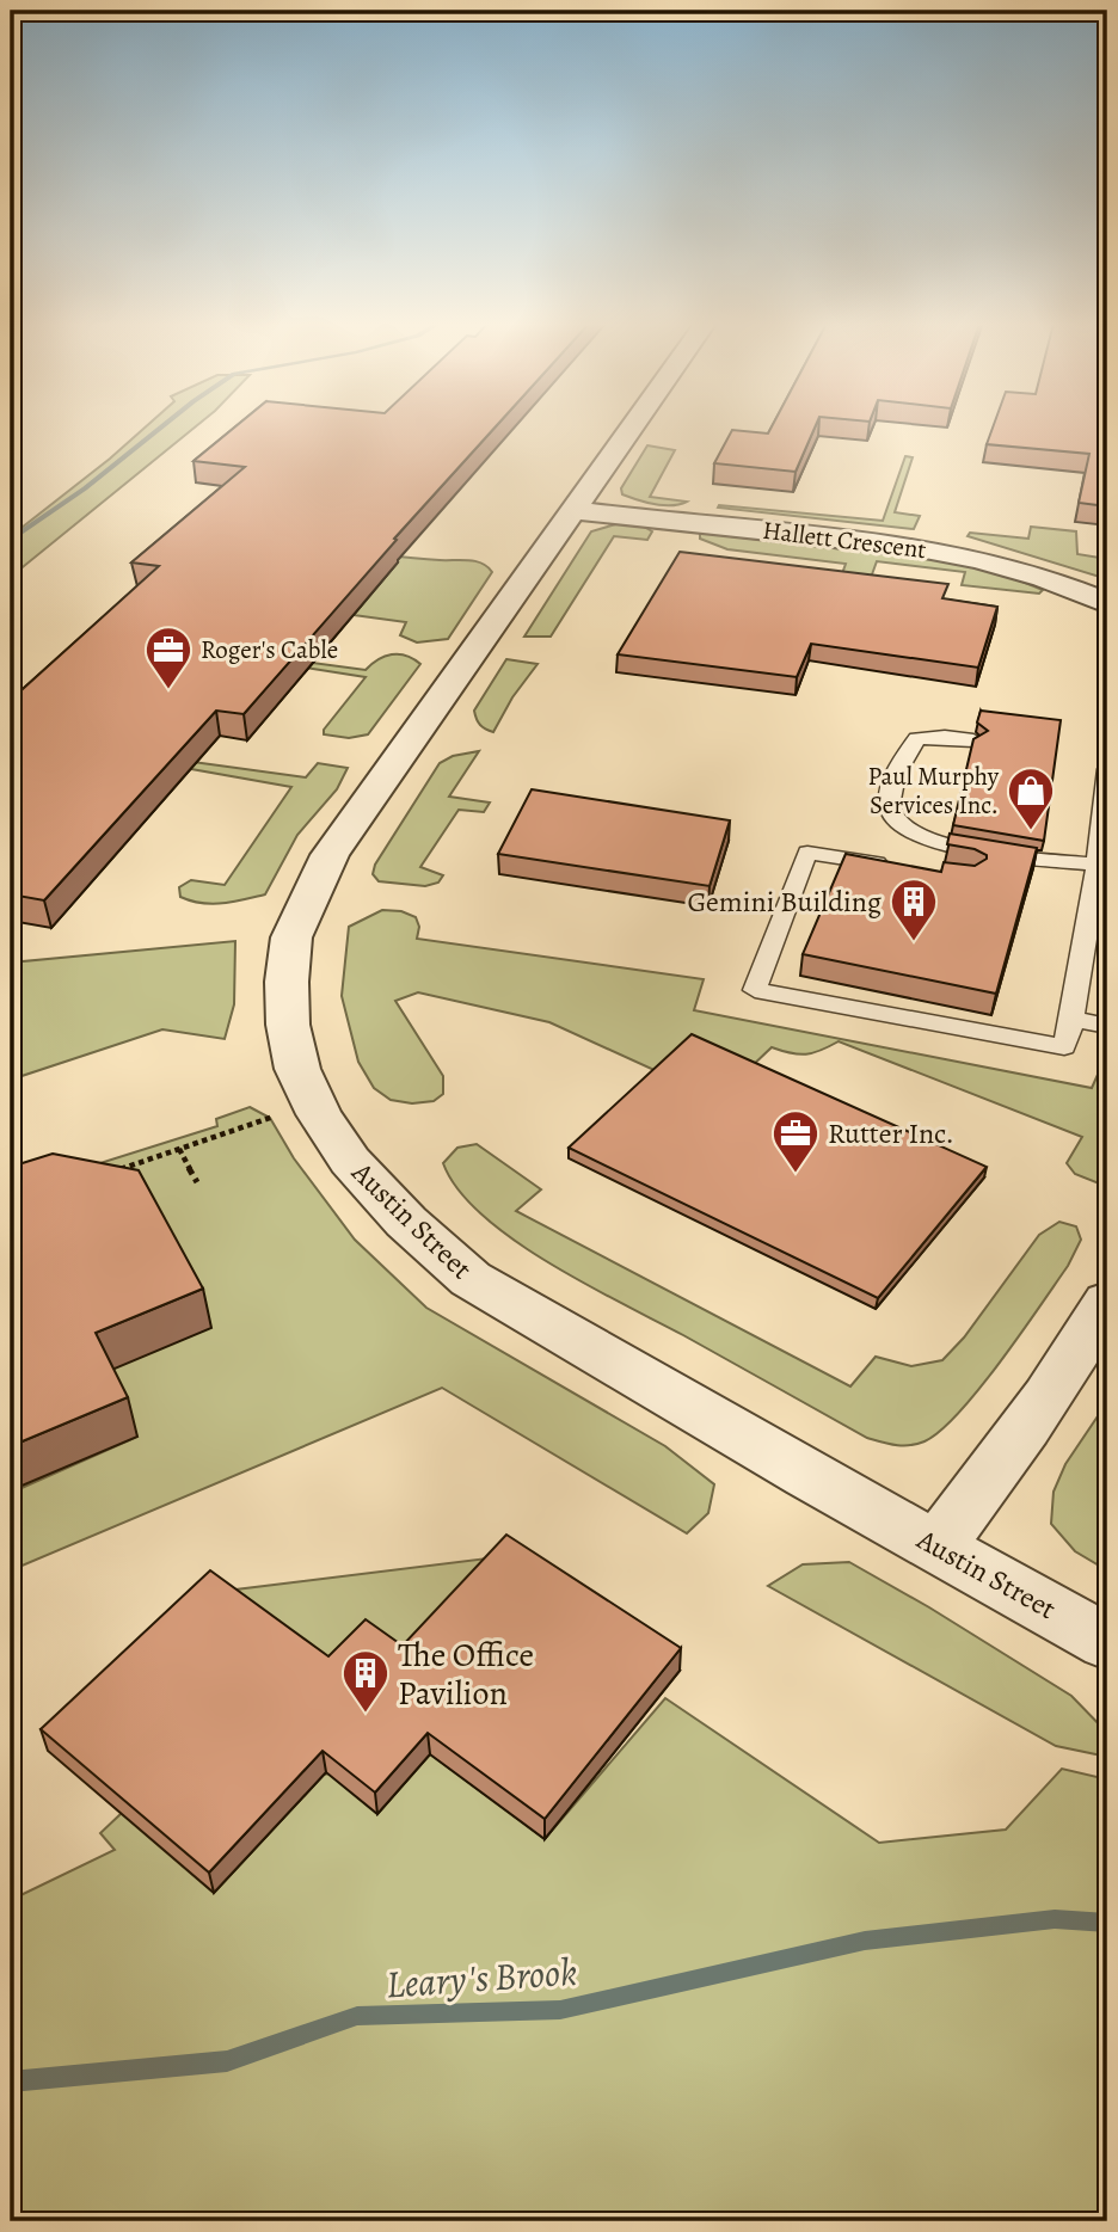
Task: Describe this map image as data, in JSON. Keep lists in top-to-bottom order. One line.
{"streets":{"street":["Hallett Crescent","Austin Street"]},"crossings":[["Hallett Crescent","Austin Street"]],"water":["Leary's Brook"],"places":{"office":["Roger's Cable","Rutter Inc."],"shop":["Paul Murphy Services Inc."],"building":["Gemini Building","The Office Pavilion"]}}
